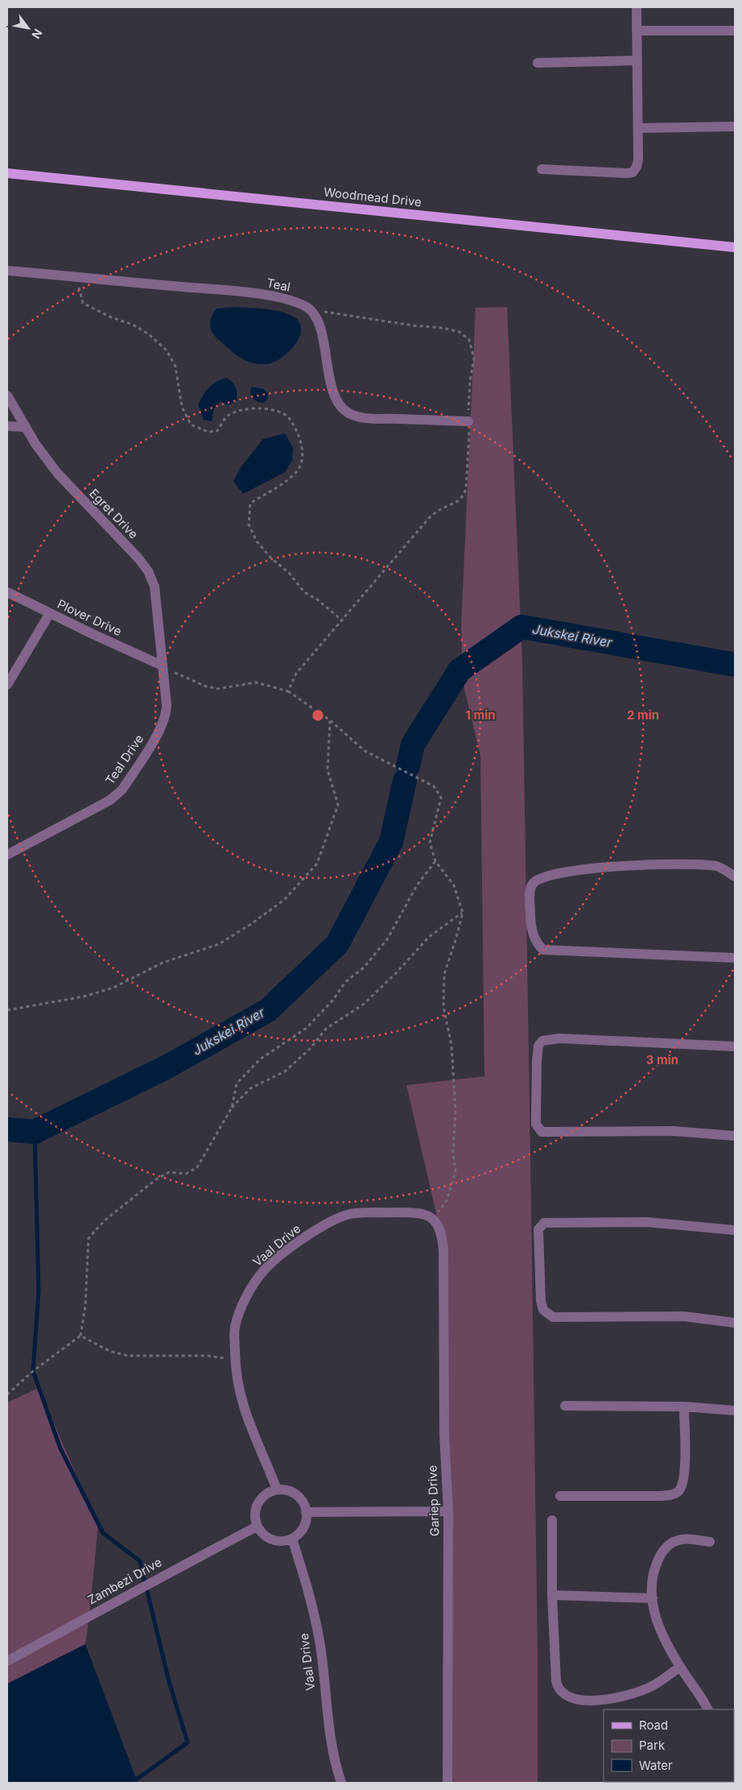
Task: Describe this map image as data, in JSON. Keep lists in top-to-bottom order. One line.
{"streets":{"main road":["Woodmead Drive"],"street":["Teal","Egret Drive","Plover Drive","Teal Drive","Vaal Drive","Gariep Drive","Zambezi Drive"]},"crossings":[["Egret Drive","Plover Drive"],["Egret Drive","Teal Drive"],["Plover Drive","Teal Drive"],["Vaal Drive","Gariep Drive"],["Vaal Drive","Zambezi Drive"]],"water":["Jukskei River"],"legend":["Road","Park","Water"],"north":"bottom right","rings":["1 min","2 min","3 min"]}
